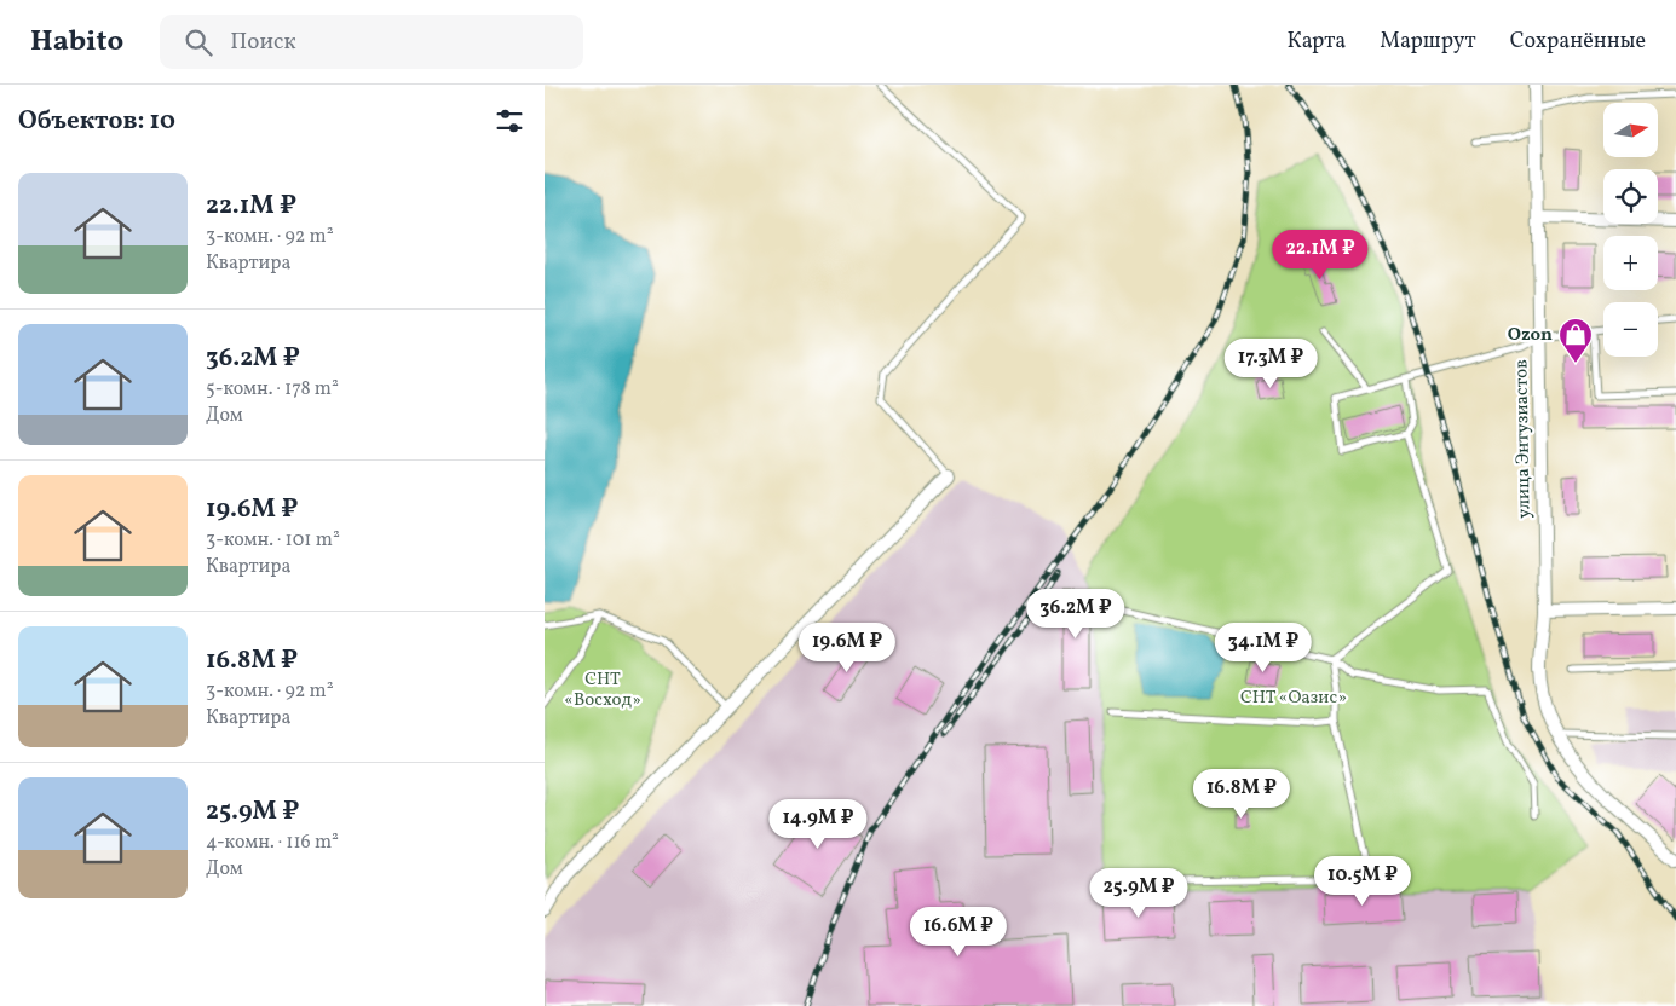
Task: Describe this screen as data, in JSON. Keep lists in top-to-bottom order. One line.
{"streets":{"street":["улица Энтузиастов"]},"parks":["СНТ «Восход»","СНТ «Оазис»"],"places":{"shop":["Ozon"]},"north":"right","page":{"header":"Habito","search":"Поиск","nav":["Карта","Маршрут","Сохранённые"],"heading":"Объектов: 10","map_buttons":["+","−"],"list":[{"name":"22.1M ₽","note":"3-комн. · 92 m² · Квартира"},{"name":"36.2M ₽","note":"5-комн. · 178 m² · Дом"},{"name":"19.6M ₽","note":"3-комн. · 101 m² · Квартира"},{"name":"16.8M ₽","note":"3-комн. · 92 m² · Квартира"},{"name":"25.9M ₽","note":"4-комн. · 116 m² · Дом"}],"price":["22.1M ₽","17.3M ₽","36.2M ₽","19.6M ₽","34.1M ₽","16.8M ₽","14.9M ₽","10.5M ₽","25.9M ₽","16.6M ₽"]}}
